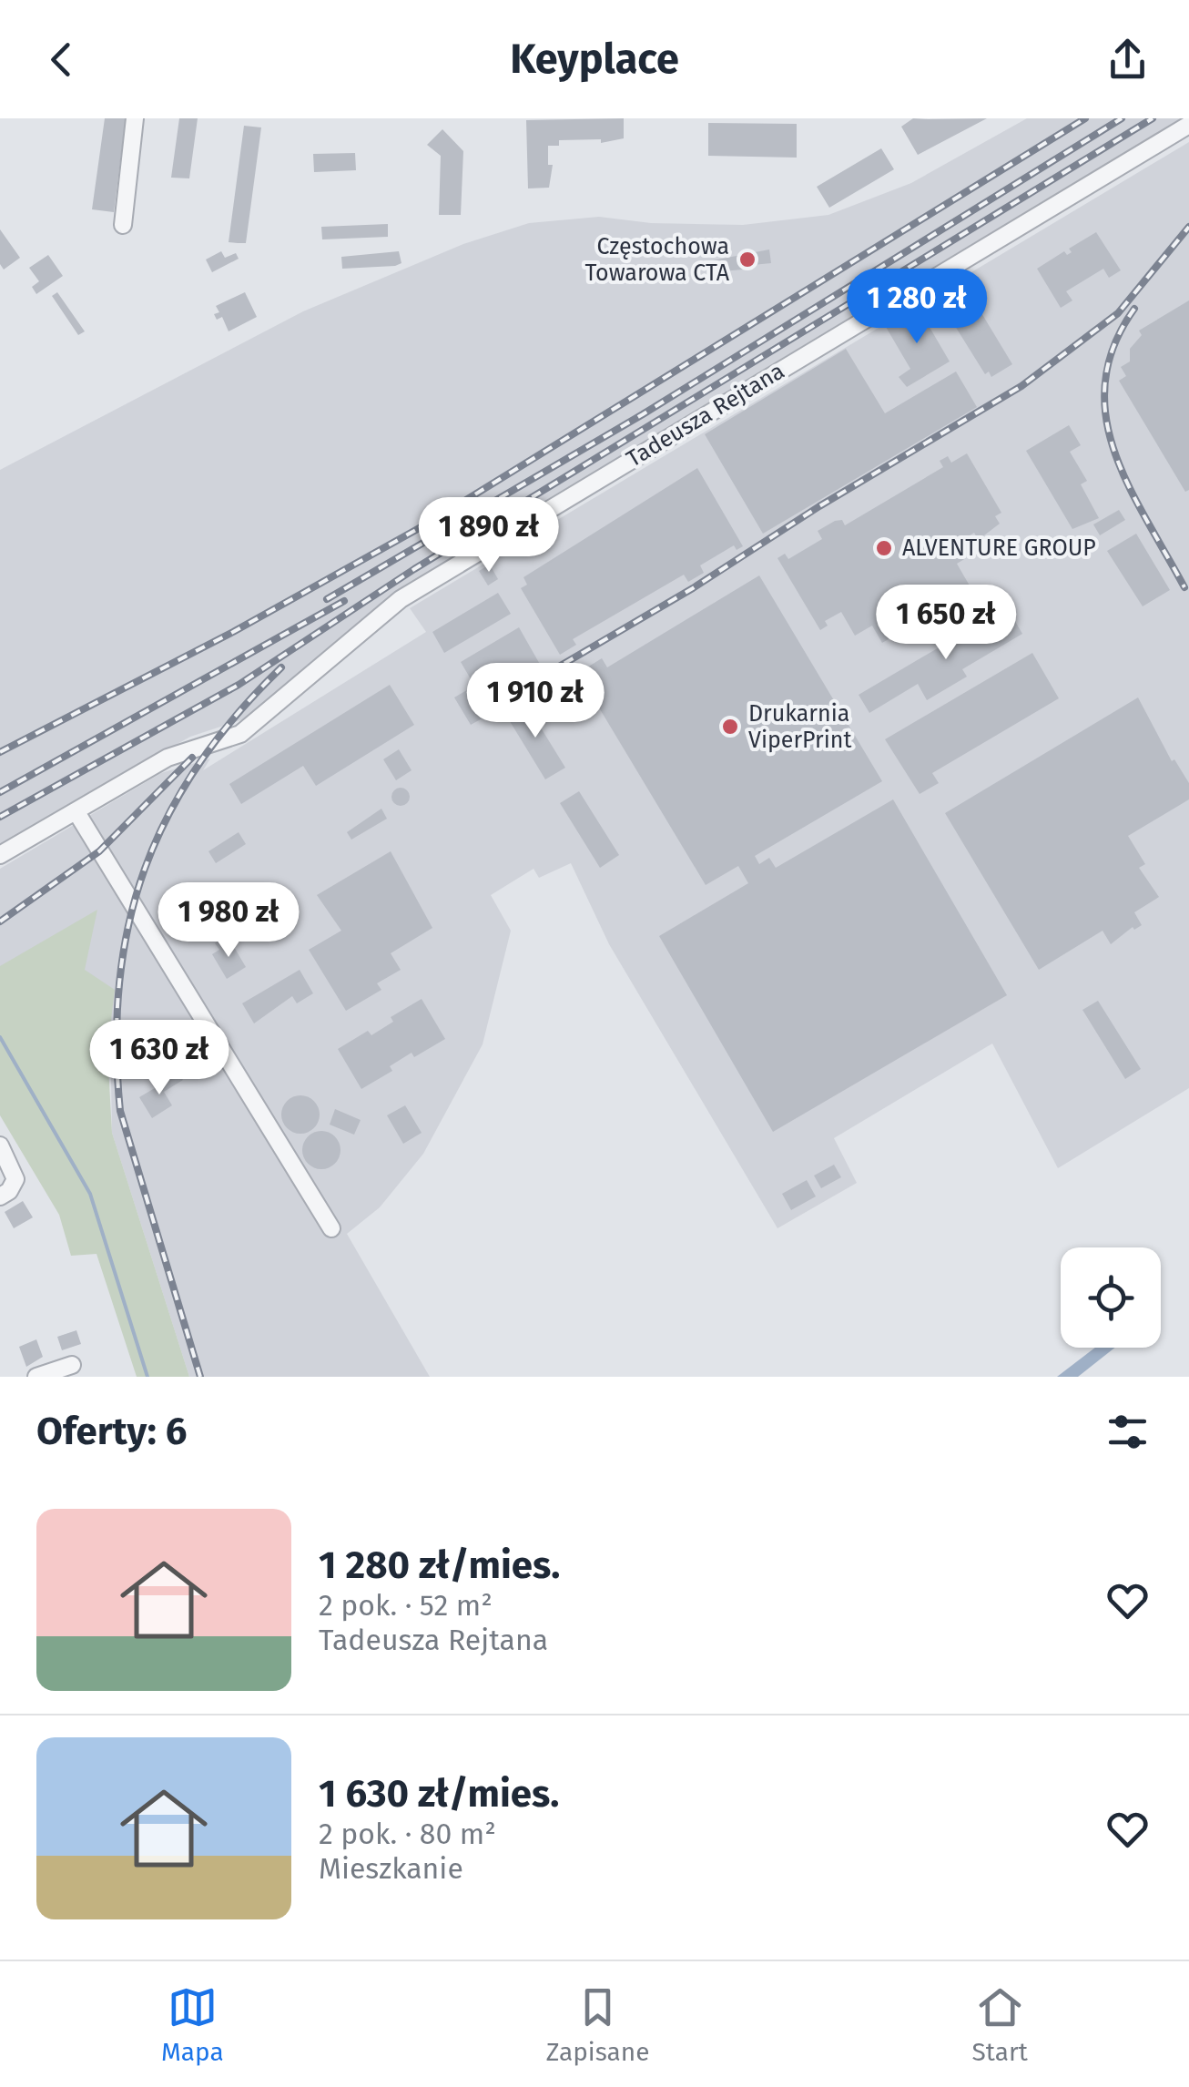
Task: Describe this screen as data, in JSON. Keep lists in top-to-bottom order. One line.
{"streets":{"street":["Tadeusza Rejtana"]},"places":["Częstochowa Towarowa CTA","ALVENTURE GROUP","Drukarnia ViperPrint"],"page":{"header":"Keyplace","price":["1 280 zł","1 890 zł","1 650 zł","1 910 zł","1 980 zł","1 630 zł"],"heading":"Oferty: 6","list":[{"name":"1 280 zł/mies.","note":"2 pok. · 52 m² · Tadeusza Rejtana"},{"name":"1 630 zł/mies.","note":"2 pok. · 80 m² · Mieszkanie"}],"tabs":["Mapa","Zapisane","Start"]}}
